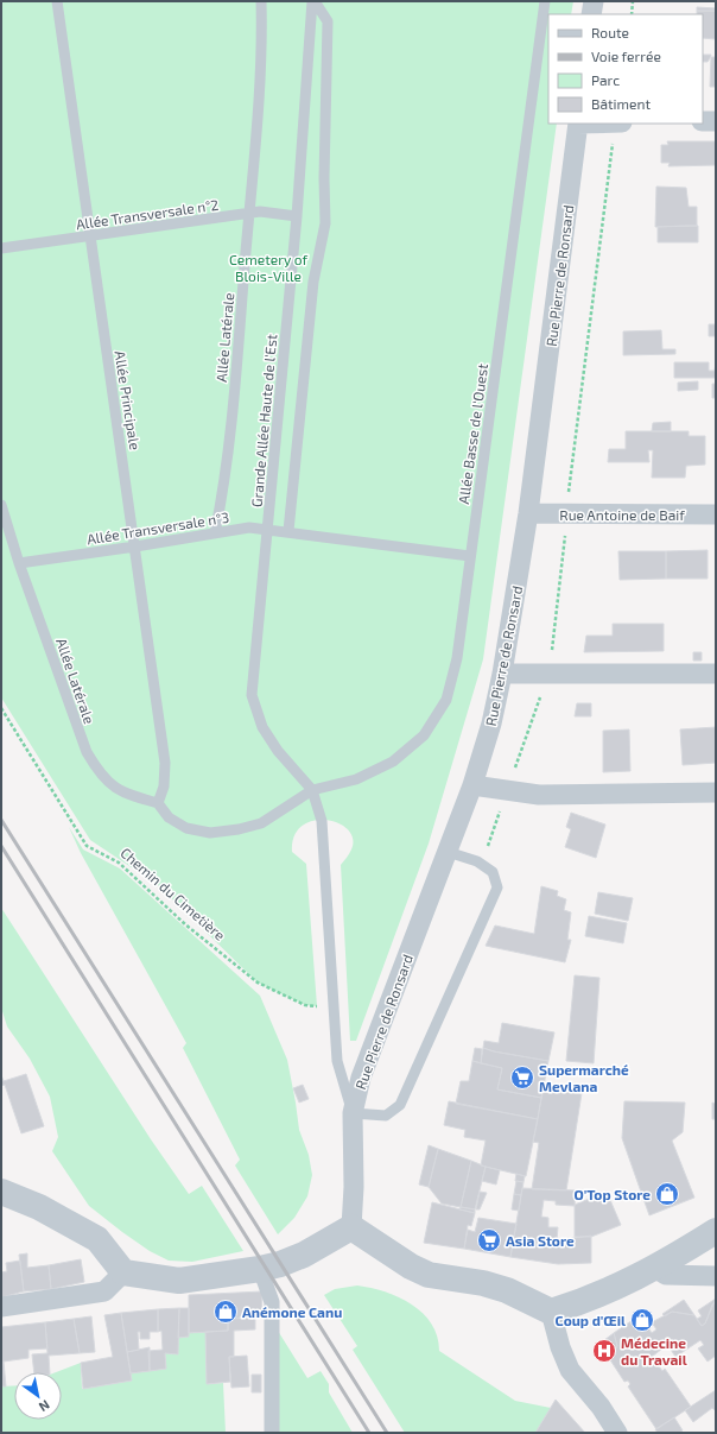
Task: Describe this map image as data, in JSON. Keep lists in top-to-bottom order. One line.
{"streets":{"street":["Rue Pierre de Ronsard","Rue Antoine de Baif"],"lane":["Allée Transversale n°2","Allée Latérale","Allée Principale","Grande Allée Haute de l'Est","Allée Basse de l'Ouest","Allée Transversale n°3"],"path":["Chemin du Cimetière"]},"crossings":[["Allée Transversale n°2","Allée Latérale"],["Allée Transversale n°2","Allée Principale"],["Allée Transversale n°2","Grande Allée Haute de l'Est"],["Rue Pierre de Ronsard","Rue Antoine de Baif"],["Allée Latérale","Allée Principale"],["Allée Latérale","Allée Basse de l'Ouest"],["Allée Latérale","Allée Transversale n°3"],["Allée Principale","Allée Basse de l'Ouest"],["Allée Principale","Allée Transversale n°3"],["Grande Allée Haute de l'Est","Allée Basse de l'Ouest"],["Grande Allée Haute de l'Est","Allée Transversale n°3"],["Grande Allée Haute de l'Est","Chemin du Cimetière"],["Allée Basse de l'Ouest","Allée Transversale n°3"]],"parks":["Cemetery of Blois-Ville"],"places":{"supermarket":["Supermarché Mevlana","Asia Store"],"shop":["O'Top Store","Anémone Canu","Coup d'Œil"],"hospital":["Médecine du Travail"]},"legend":["Route","Voie ferrée","Parc","Bâtiment"],"north":"bottom right"}
